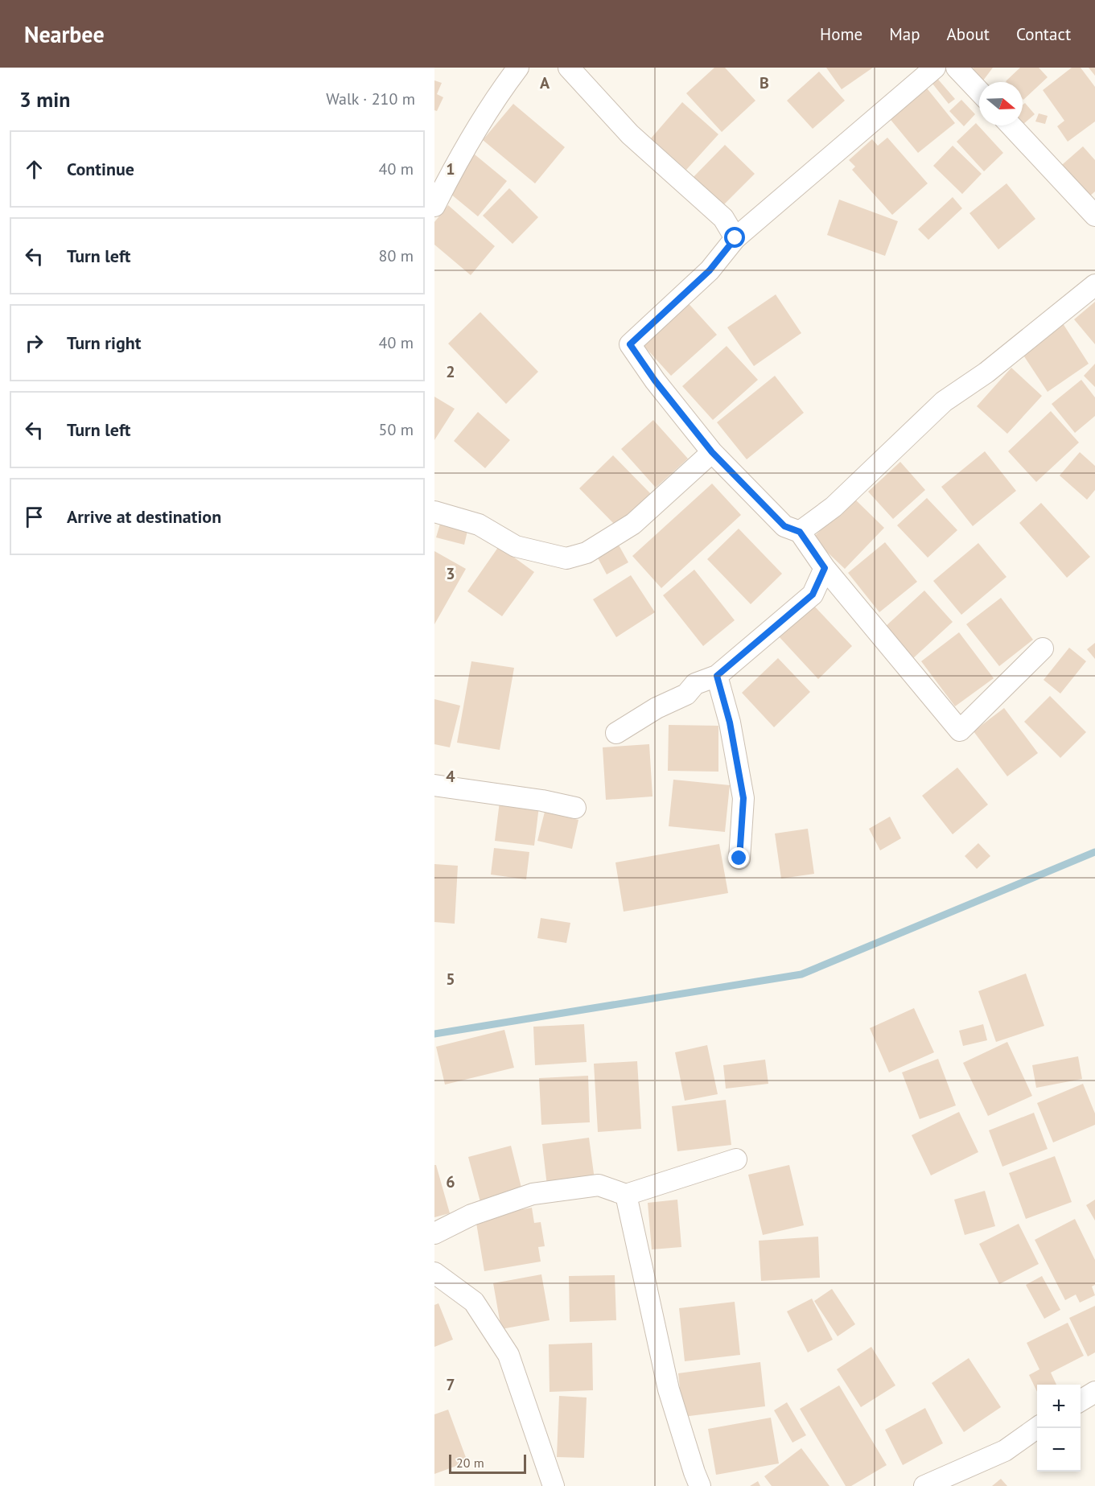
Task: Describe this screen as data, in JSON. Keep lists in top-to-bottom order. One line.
{"scale_bar":"20 m","north":"right","page":{"header":"Nearbee","nav":["Home","Map","About","Contact"],"heading":["3 min","Walk · 210 m"],"list":[["Continue","40 m"],["Turn left","80 m"],["Turn right","40 m"],["Turn left","50 m"],"Arrive at destination"],"map_buttons":["+","−"],"scale":"20 m"},"grid":{"columns":["A","B"],"rows":["1","2","3","4","5","6","7"]}}
